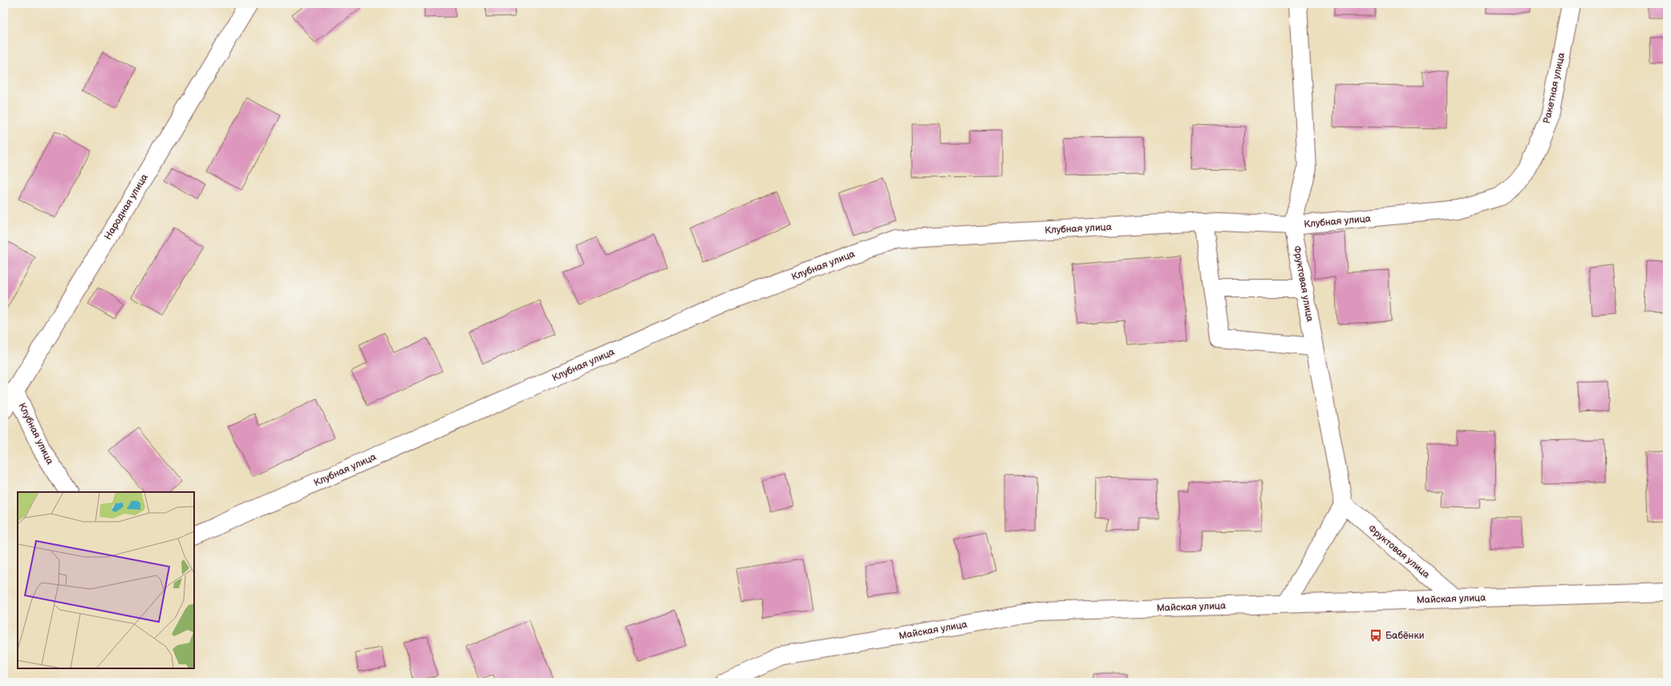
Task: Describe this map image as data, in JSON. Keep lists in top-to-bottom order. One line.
{"streets":{"street":["Ракетная улица","Народная улица","Клубная улица","Фруктовая улица","Майская улица"]},"crossings":[["Ракетная улица","Клубная улица"],["Народная улица","Клубная улица"],["Клубная улица","Фруктовая улица"],["Фруктовая улица","Майская улица"]],"places":{"bus stop":["Бабёнки"]}}
